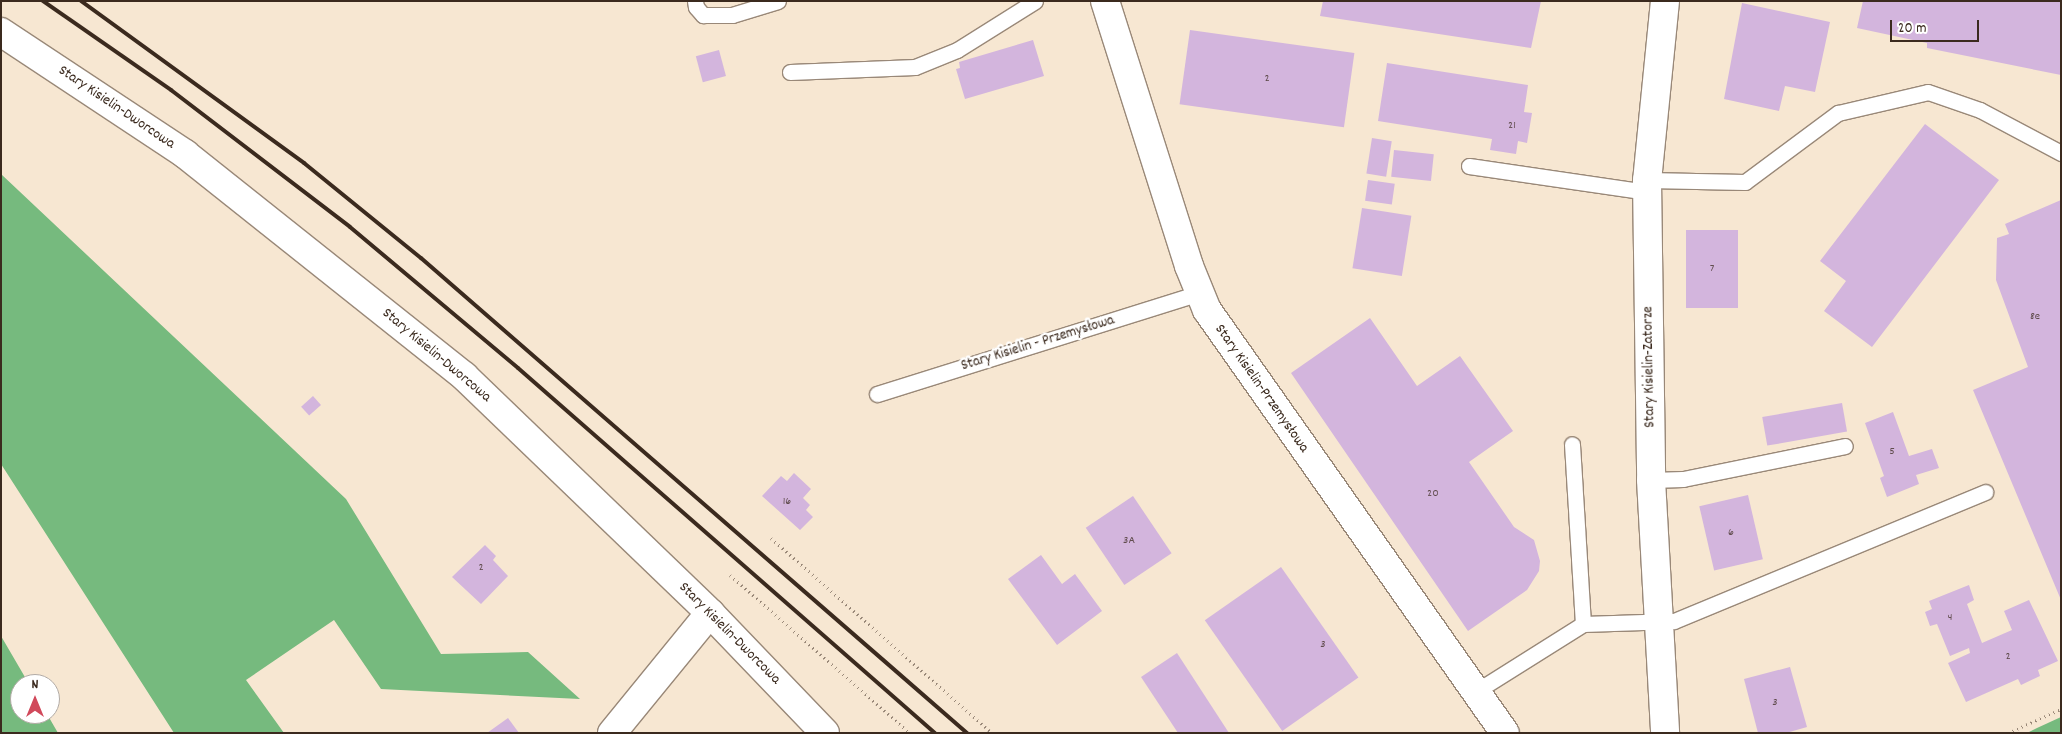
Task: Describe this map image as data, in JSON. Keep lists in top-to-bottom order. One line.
{"streets":{"street":["Stary Kisielin-Dworcowa","Stary Kisielin-Zatorze","Stary Kisielin-Przemysłowa"],"lane":["Stary Kisielin - Przemysłowa"]},"crossings":[["Stary Kisielin - Przemysłowa","Stary Kisielin-Przemysłowa"]],"house_numbers":["2","21","7","8e","5","20","16","6","3A","2","4","3","2","3"],"scale_bar":"20 m","north":"top"}
